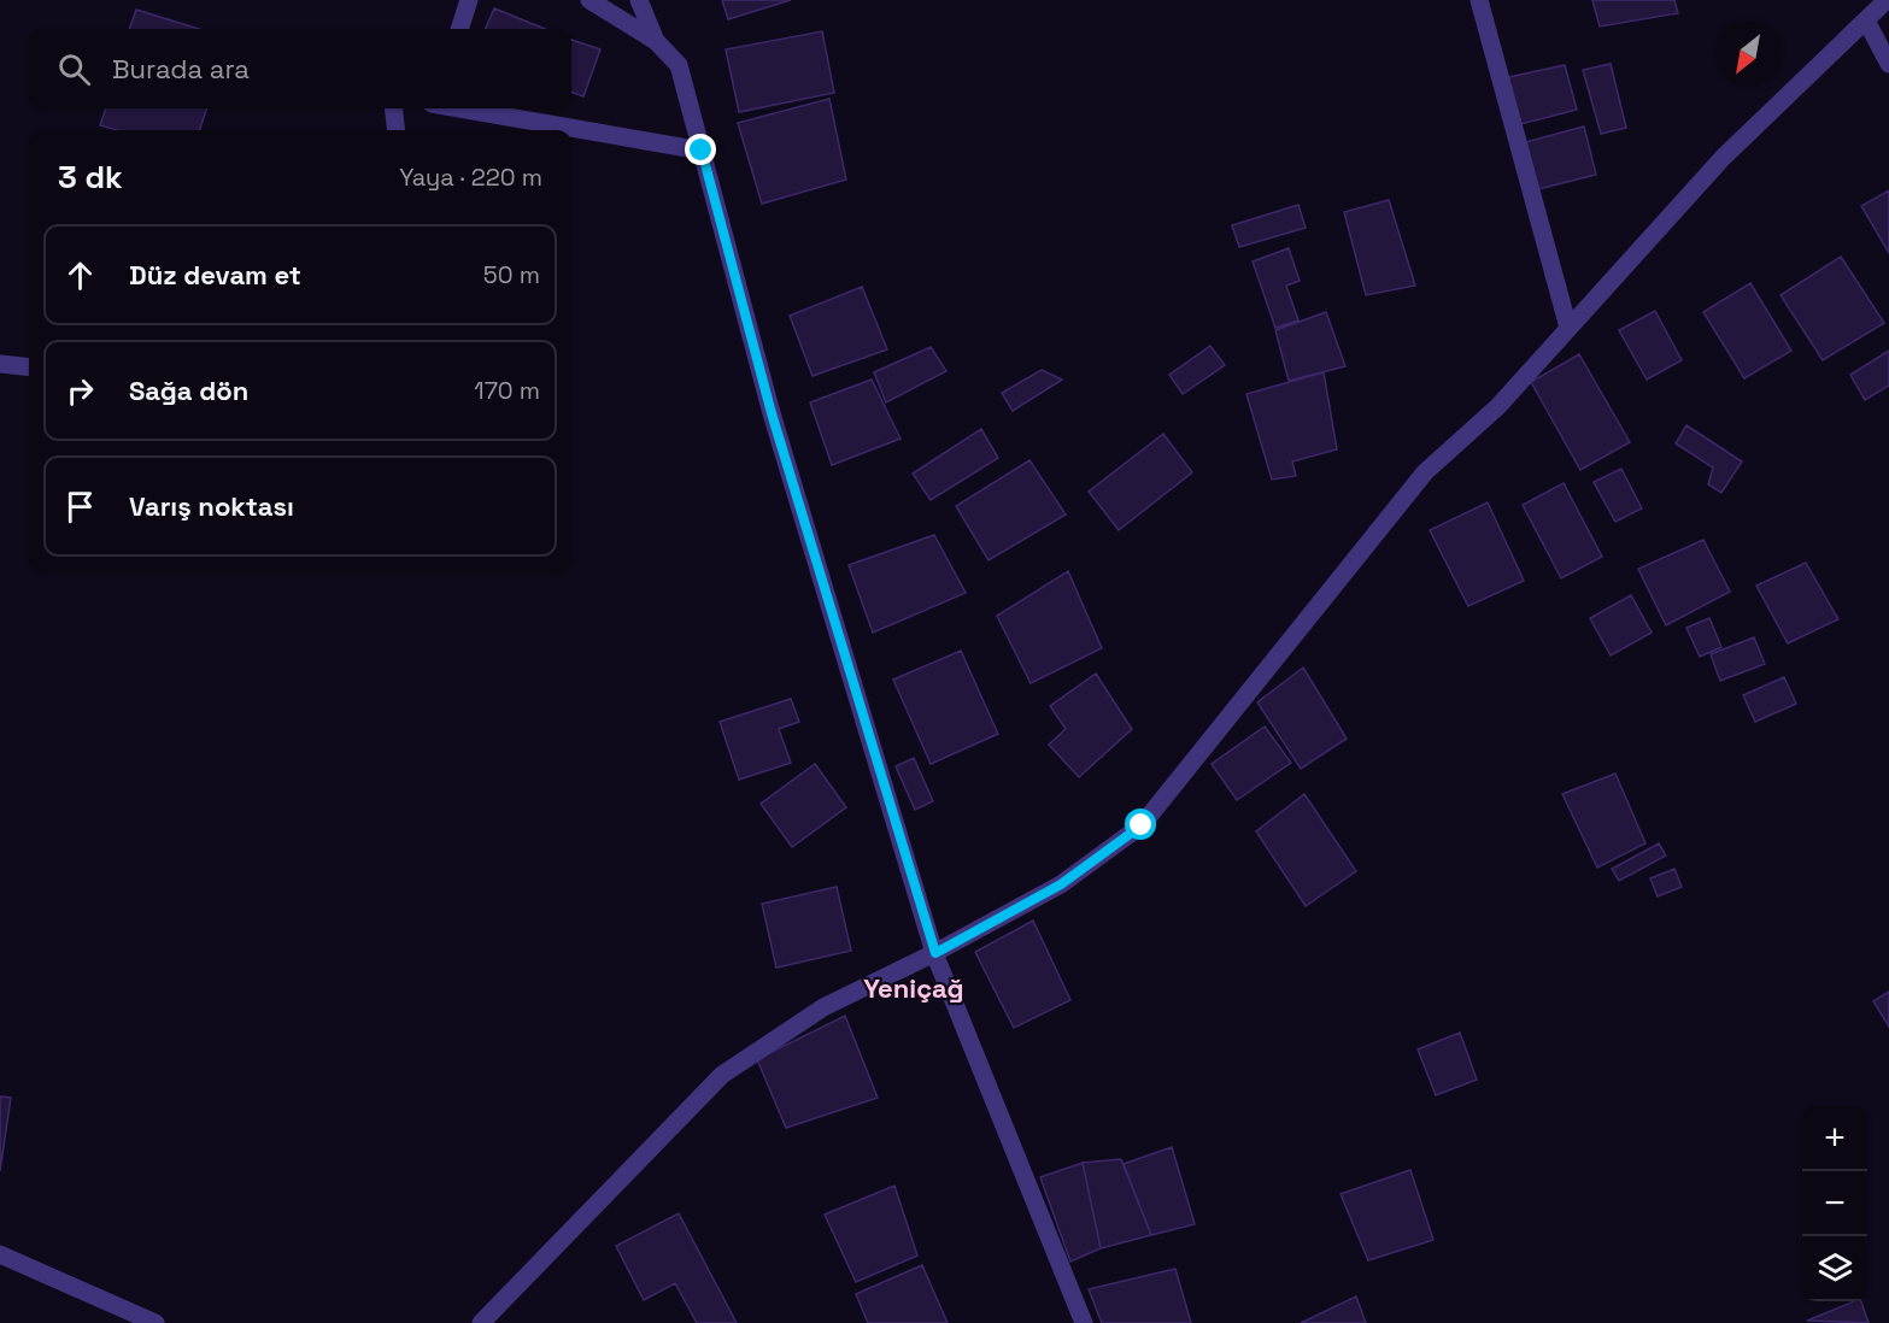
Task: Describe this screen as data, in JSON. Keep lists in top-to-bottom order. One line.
{"districts":["Yeniçağ"],"north":"bottom left","page":{"search":"Burada ara","heading":["3 dk","Yaya · 220 m"],"list":[["Düz devam et","50 m"],["Sağa dön","170 m"],"Varış noktası"],"map_buttons":["+","−"]}}
